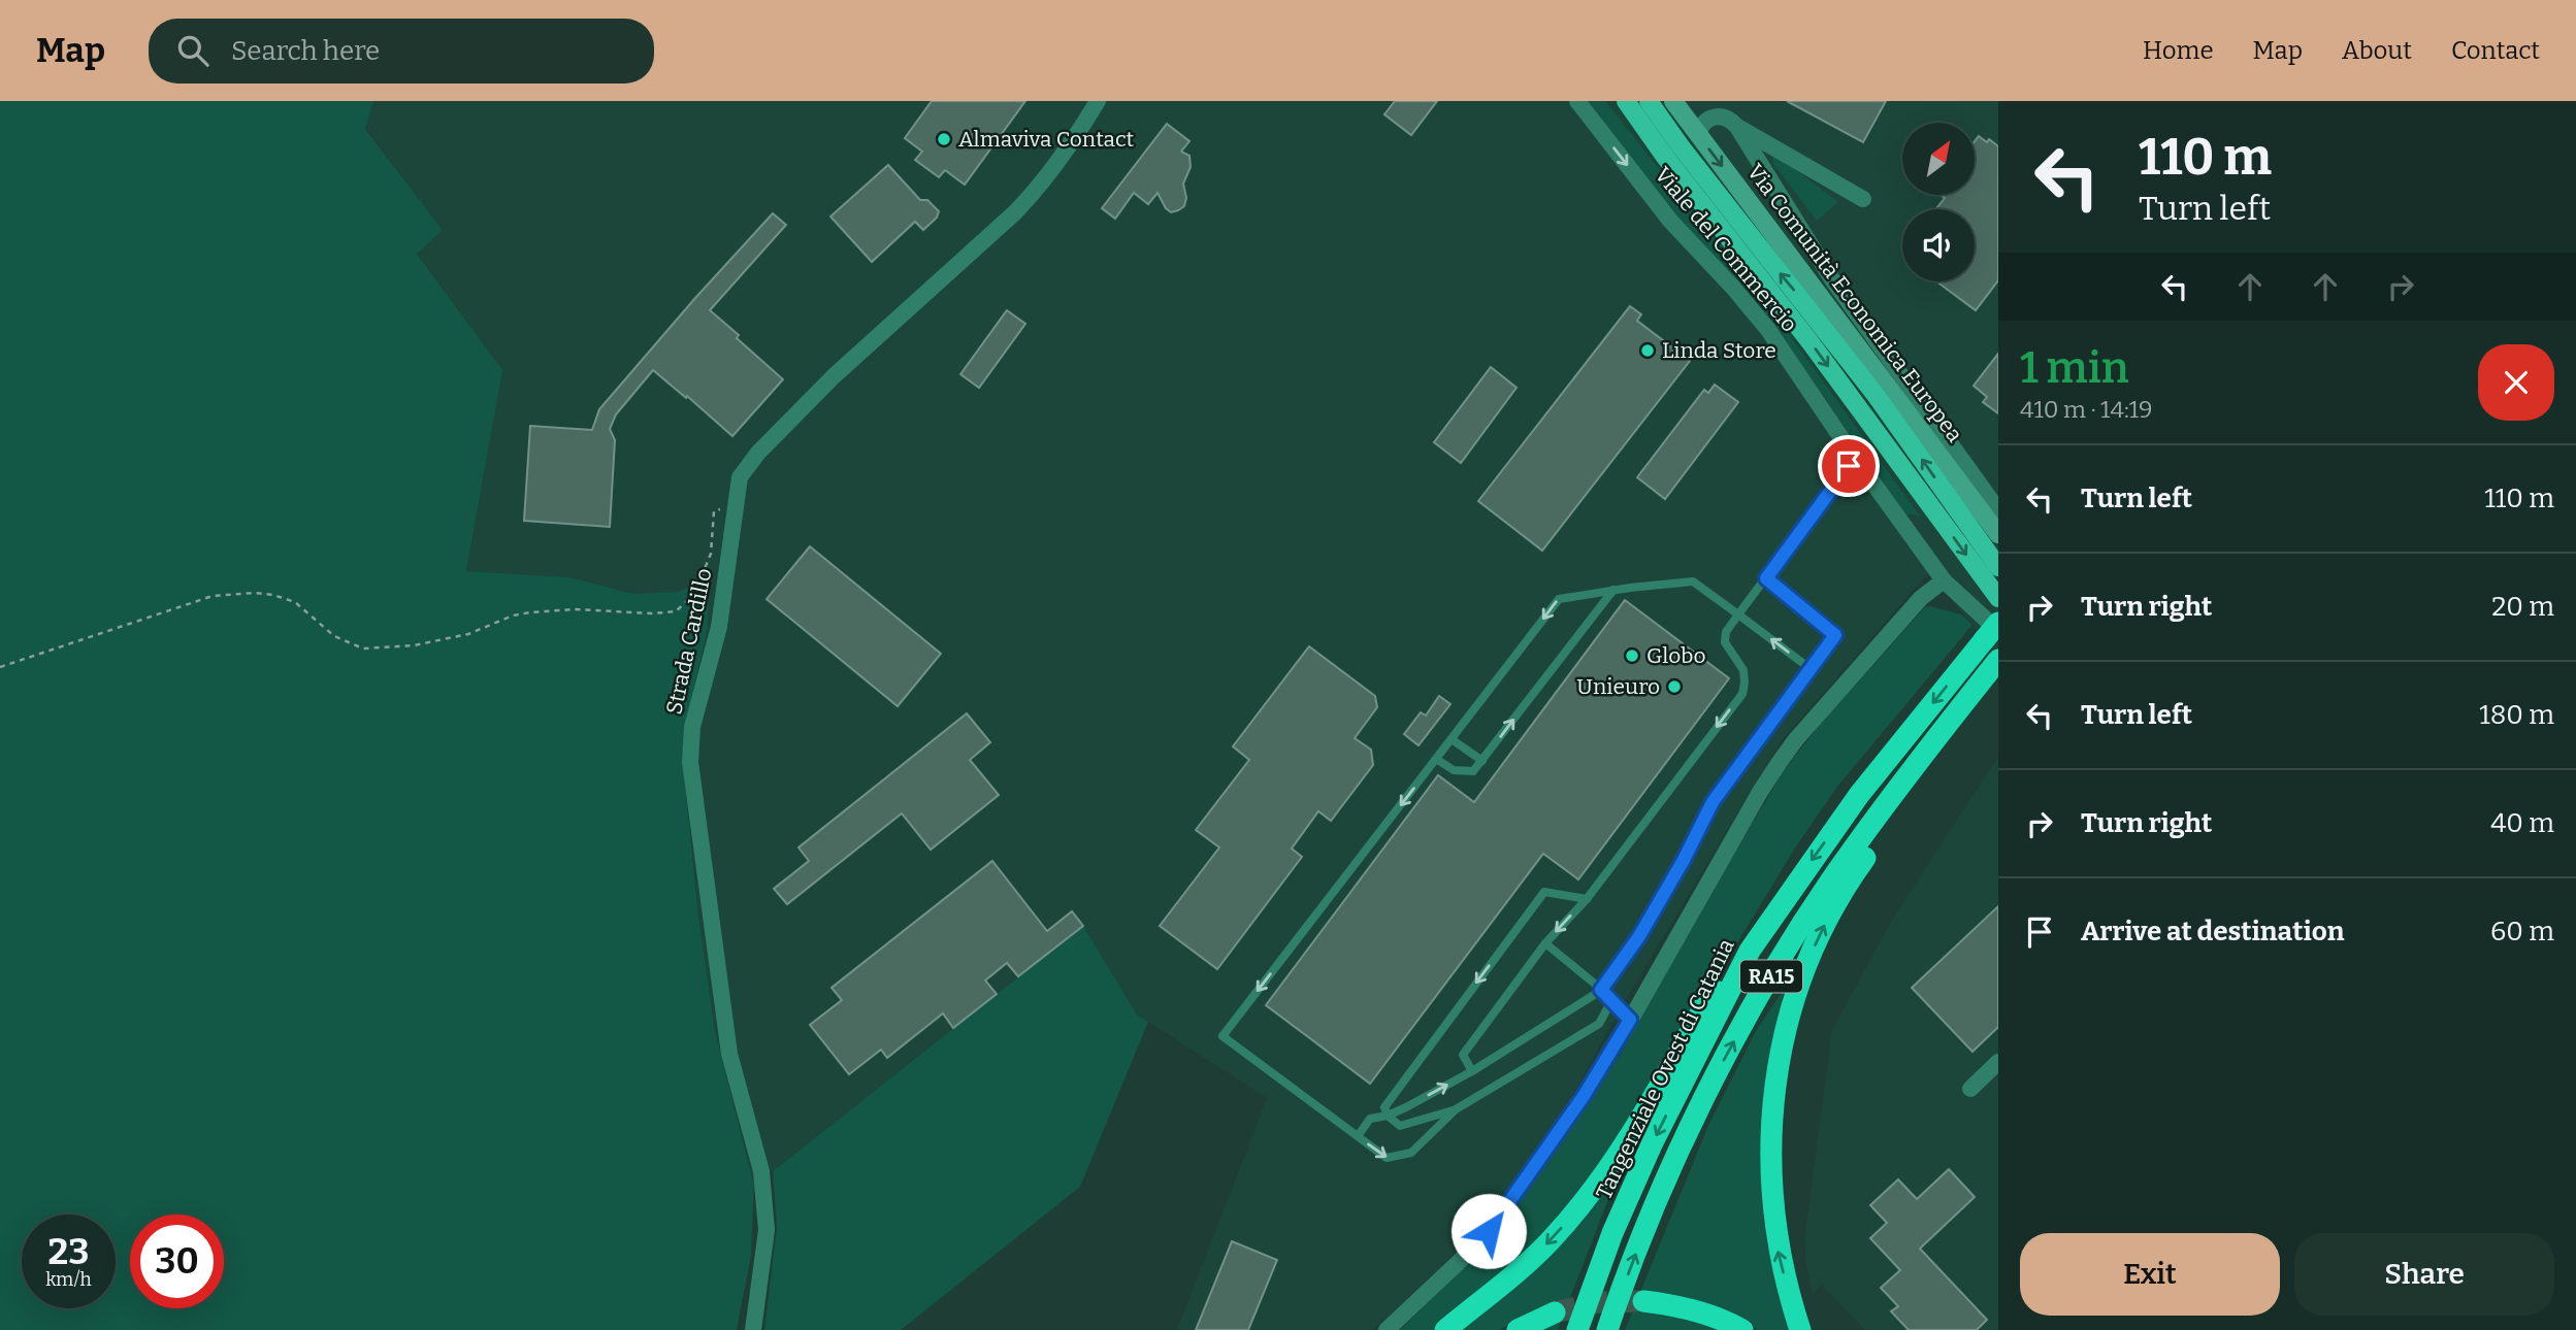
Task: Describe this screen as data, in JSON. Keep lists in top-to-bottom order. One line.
{"streets":{"highway":["RA15","Tangenziale Ovest di Catania"],"street":["Viale del Commercio","Via Comunità Economica Europea","Strada Cardillo"]},"crossings":[["Viale del Commercio","RA15"],["Viale del Commercio","Tangenziale Ovest di Catania"],["RA15","Tangenziale Ovest di Catania"]],"places":["Almaviva Contact","Linda Store","Globo","Unieuro"],"north":"top right","page":{"header":"Map","search":"Search here","nav":["Home","Map","About","Contact"],"turn":["110 m","Turn left"],"heading":["1 min","410 m · 14:19"],"list":[{"name":"Turn left","value":"110 m"},{"name":"Turn right","value":"20 m"},{"name":"Turn left","value":"180 m"},{"name":"Turn right","value":"40 m"},{"name":"Arrive at destination","value":"60 m"}],"speed":"23 km/h","limit":"30","buttons":["Exit","Share"]}}
